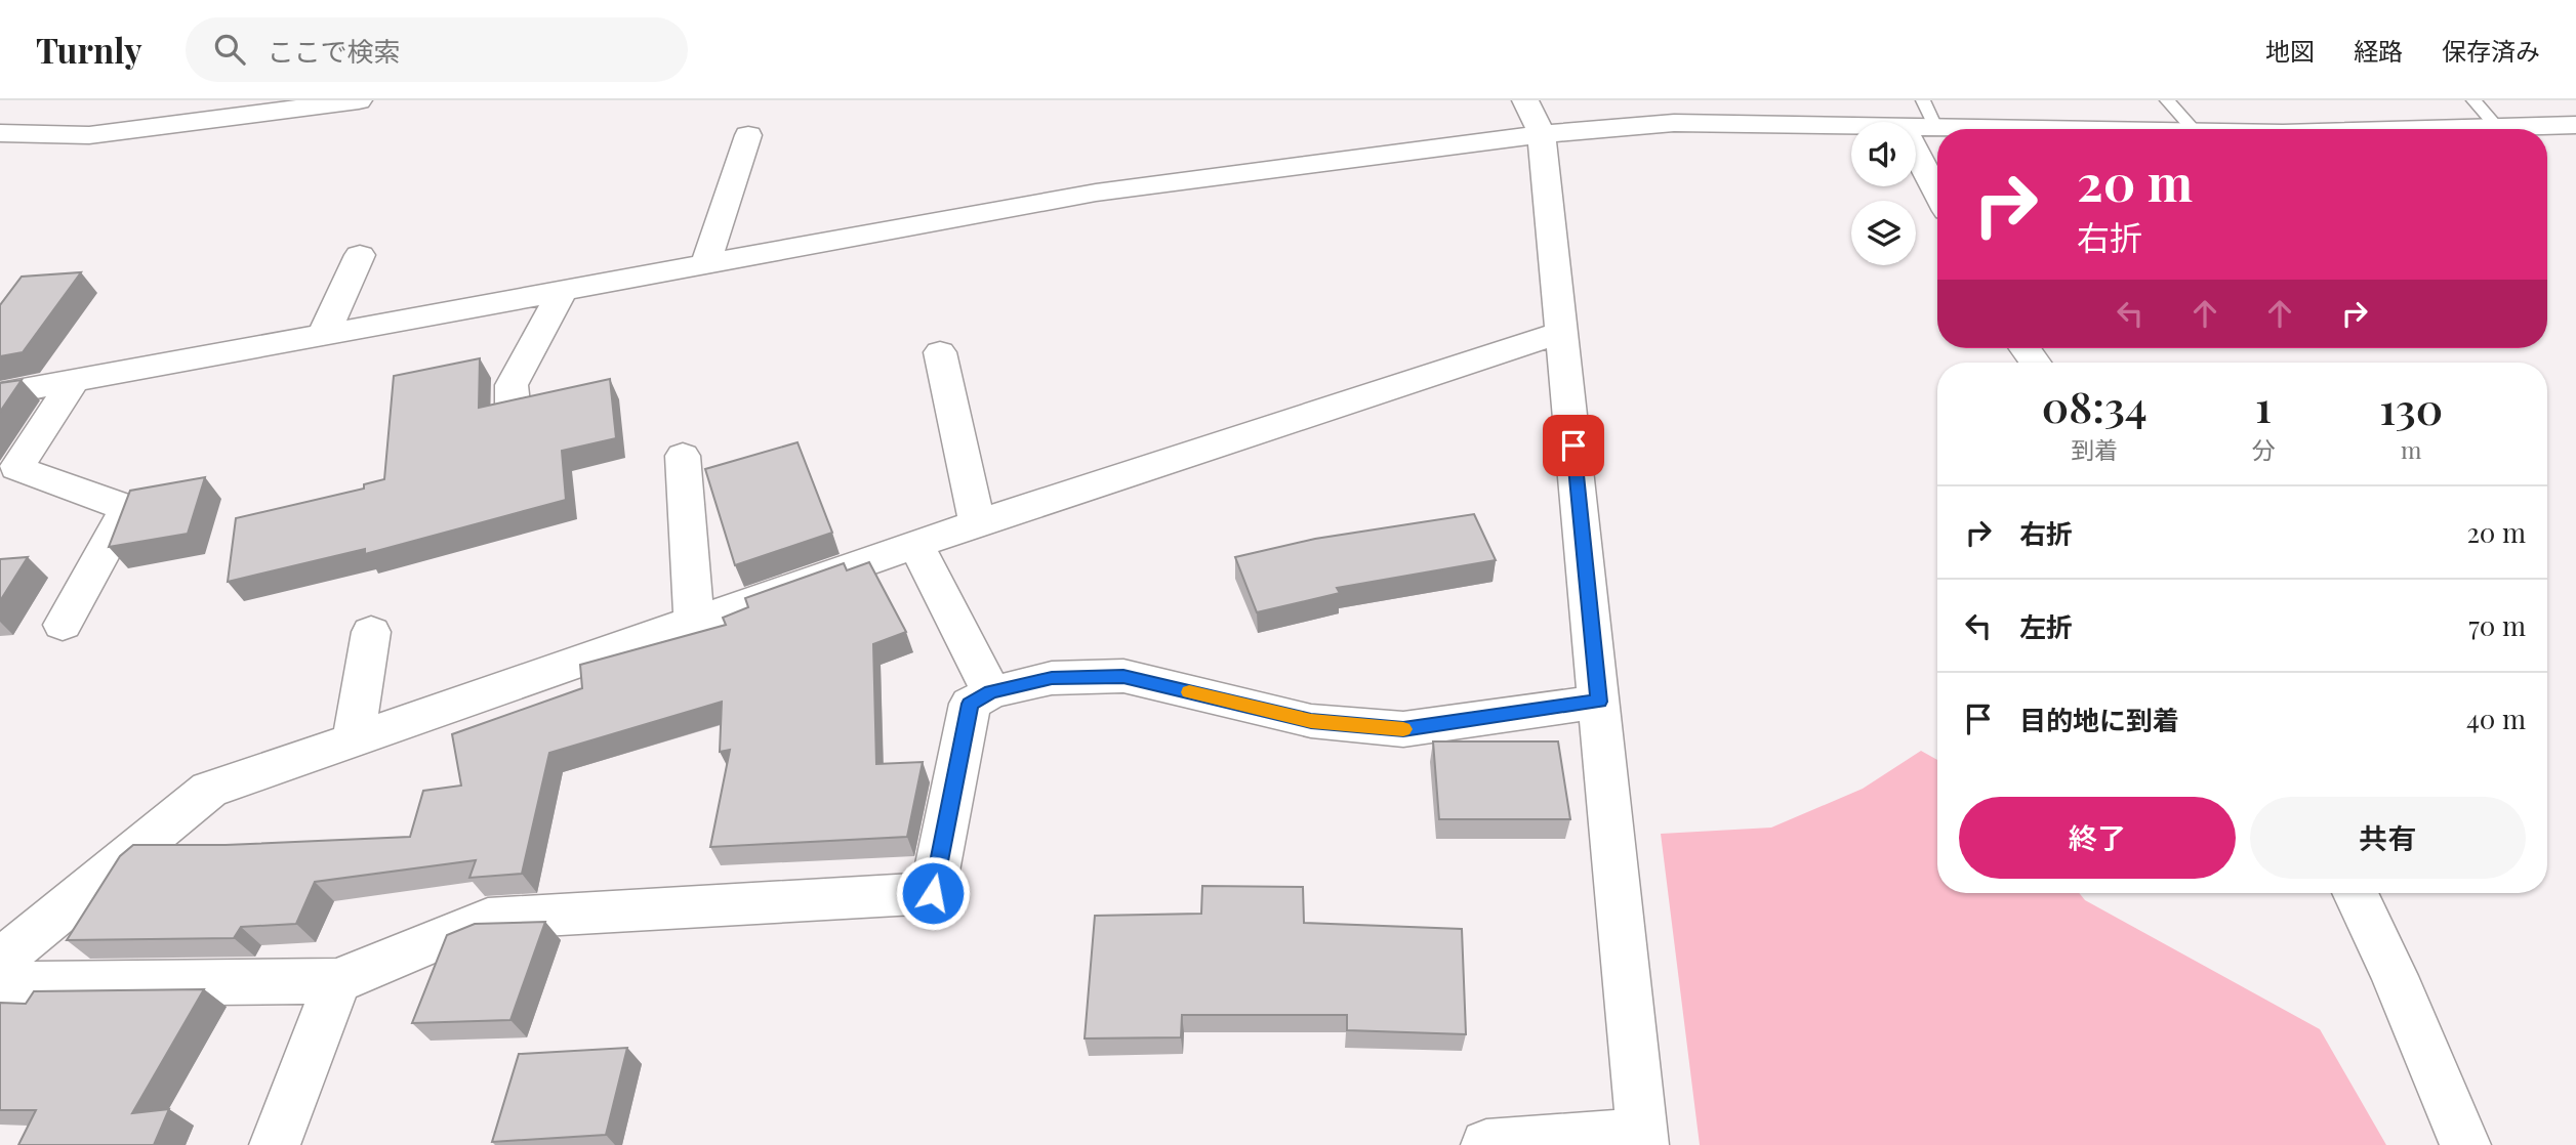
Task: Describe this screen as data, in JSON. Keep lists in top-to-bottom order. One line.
{"page":{"header":"Turnly","search":"ここで検索","nav":["地図","経路","保存済み"],"turn":["20 m","右折"],"eta":["08:34","到着","1","分","130","m"],"list":[{"name":"右折","value":"20 m"},{"name":"左折","value":"70 m"},{"name":"目的地に到着","value":"40 m"}],"buttons":["終了","共有"]}}
